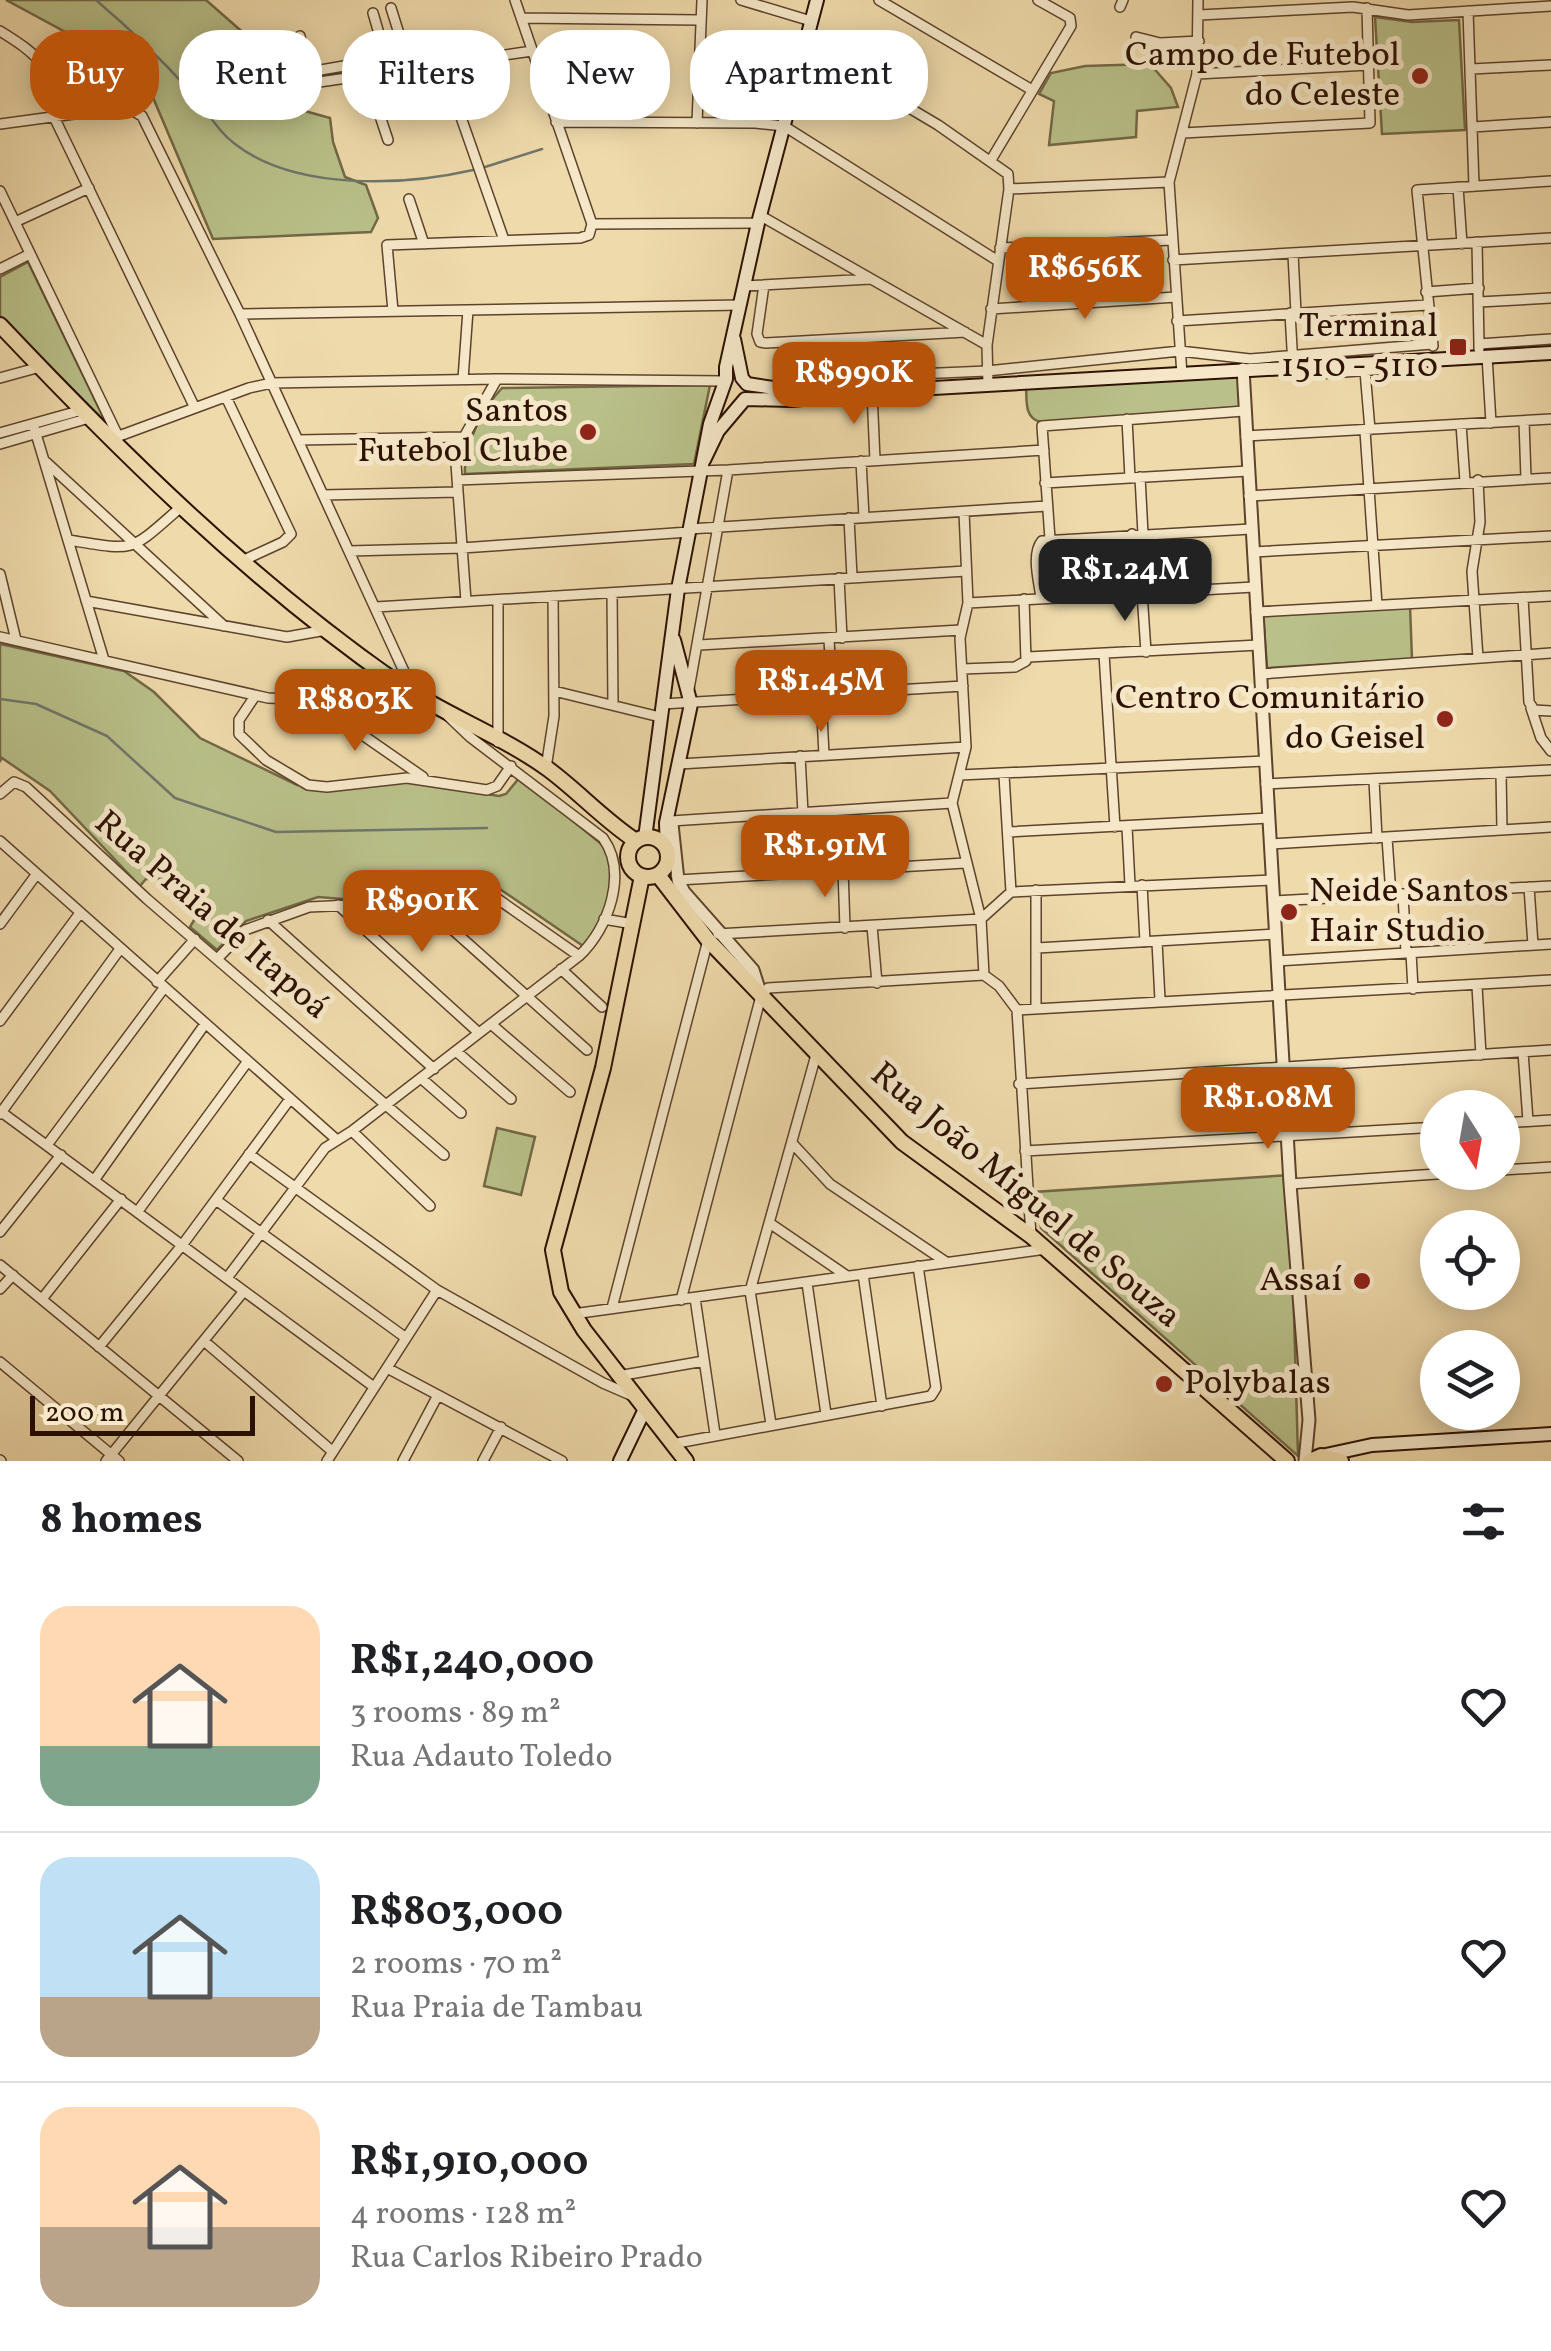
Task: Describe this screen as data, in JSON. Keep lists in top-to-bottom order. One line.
{"streets":{"main road":["Rua João Miguel de Souza"],"street":["Rua Praia de Itapoá"]},"places":{"other":["Campo de Futebol do Celeste","Santos Futebol Clube","Centro Comunitário do Geisel","Neide Santos Hair Studio","Assaí","Polybalas"],"transit":["Terminal 1510 - 5110"]},"scale_bar":"200 m","north":"bottom","page":{"chip":["Buy","Rent","Filters","New","Apartment"],"price":["R$656K","R$990K","R$1.24M","R$1.45M","R$803K","R$1.91M","R$901K","R$1.08M"],"scale":"200 m","heading":"8 homes","list":[{"name":"R$1,240,000","note":"3 rooms · 89 m² · Rua Adauto Toledo"},{"name":"R$803,000","note":"2 rooms · 70 m² · Rua Praia de Tambau"},{"name":"R$1,910,000","note":"4 rooms · 128 m² · Rua Carlos Ribeiro Prado"}]}}
